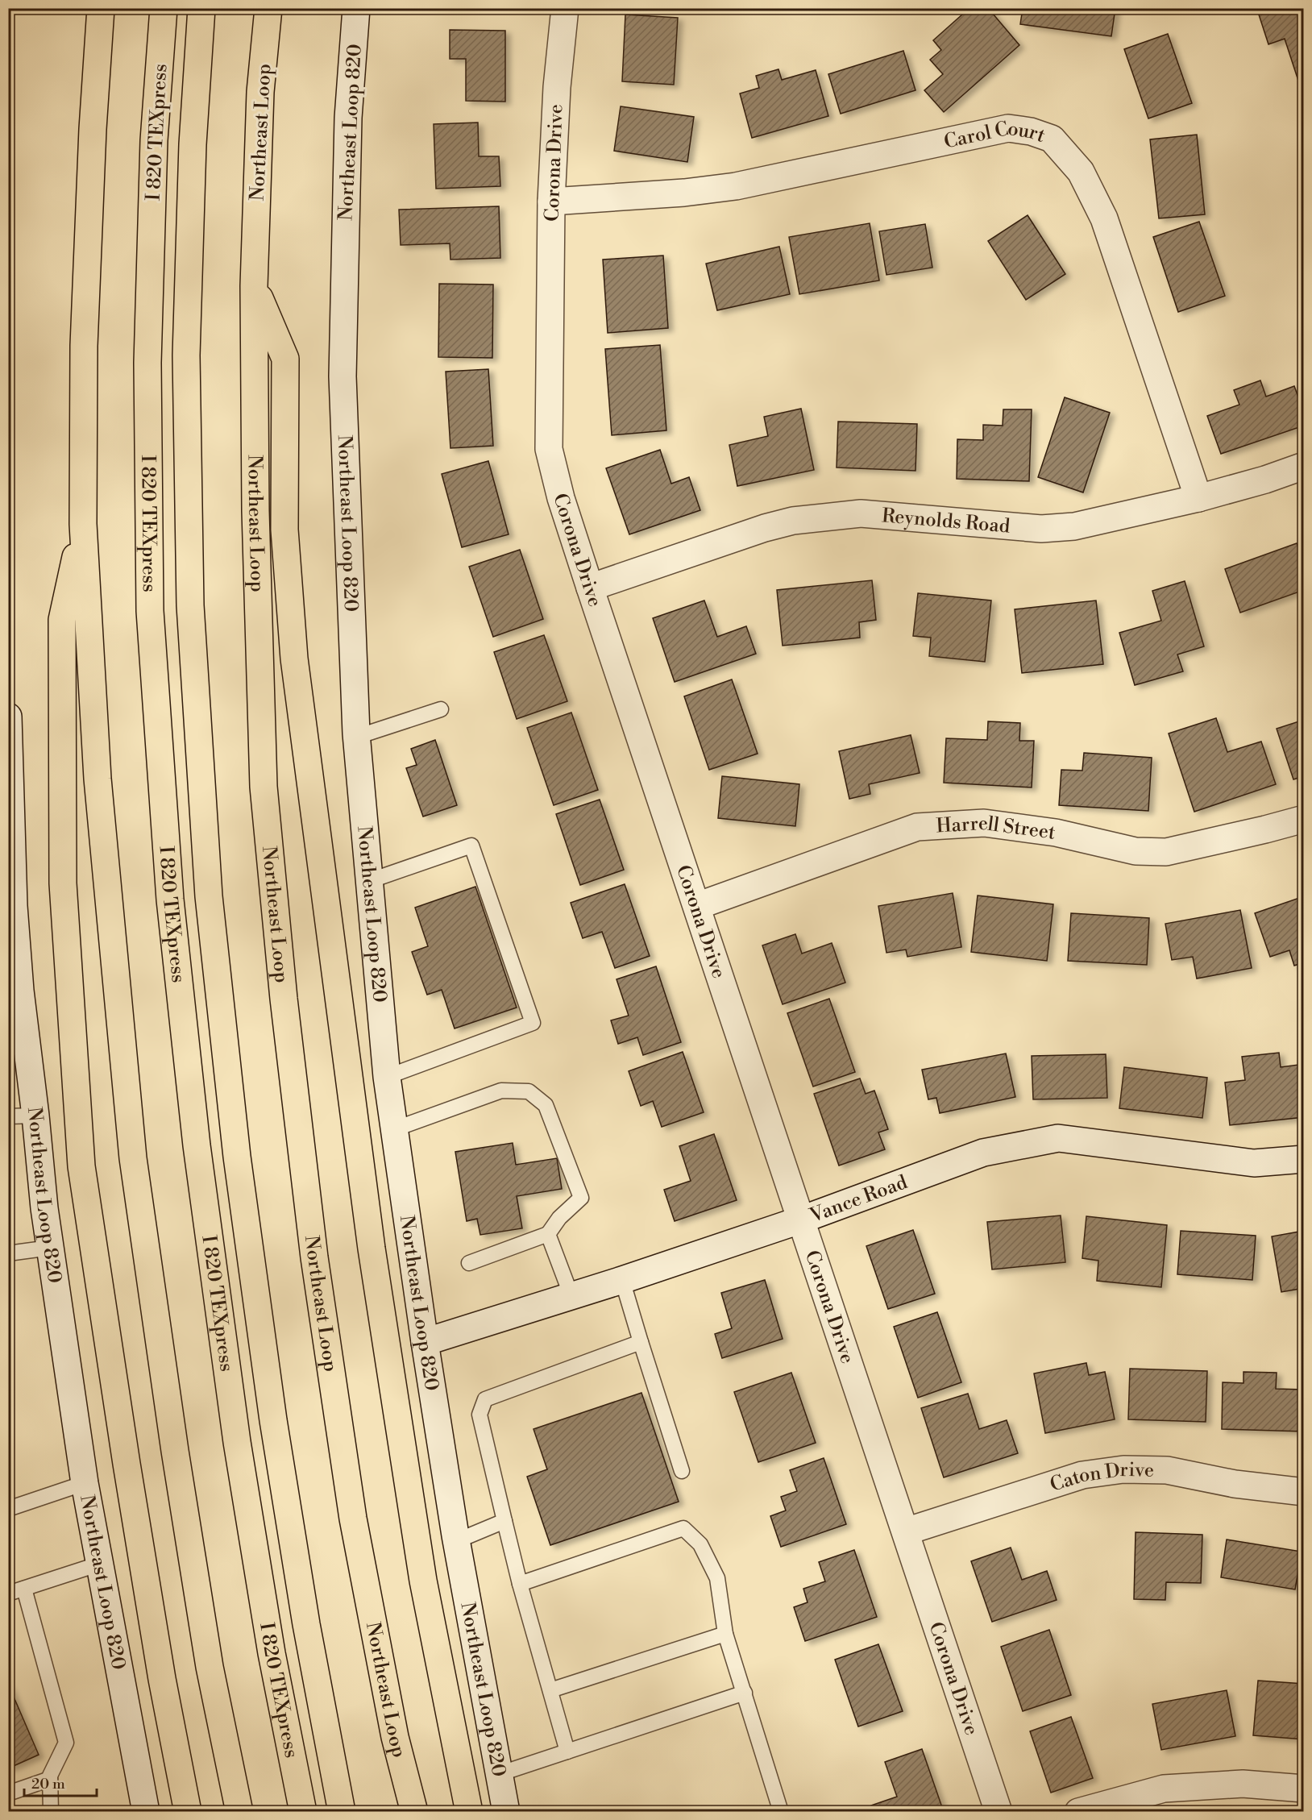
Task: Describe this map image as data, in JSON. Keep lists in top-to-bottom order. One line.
{"streets":{"highway":["I 820 TEXpress","Northeast Loop"],"street":["Northeast Loop 820","Carol Court","Corona Drive","Reynolds Road","Harrell Street","Vance Road","Caton Drive"]},"crossings":[["Northeast Loop 820","Vance Road"],["Carol Court","Corona Drive"],["Carol Court","Reynolds Road"],["Corona Drive","Reynolds Road"],["Corona Drive","Harrell Street"],["Corona Drive","Vance Road"],["Corona Drive","Caton Drive"]],"scale_bar":"20 m"}
